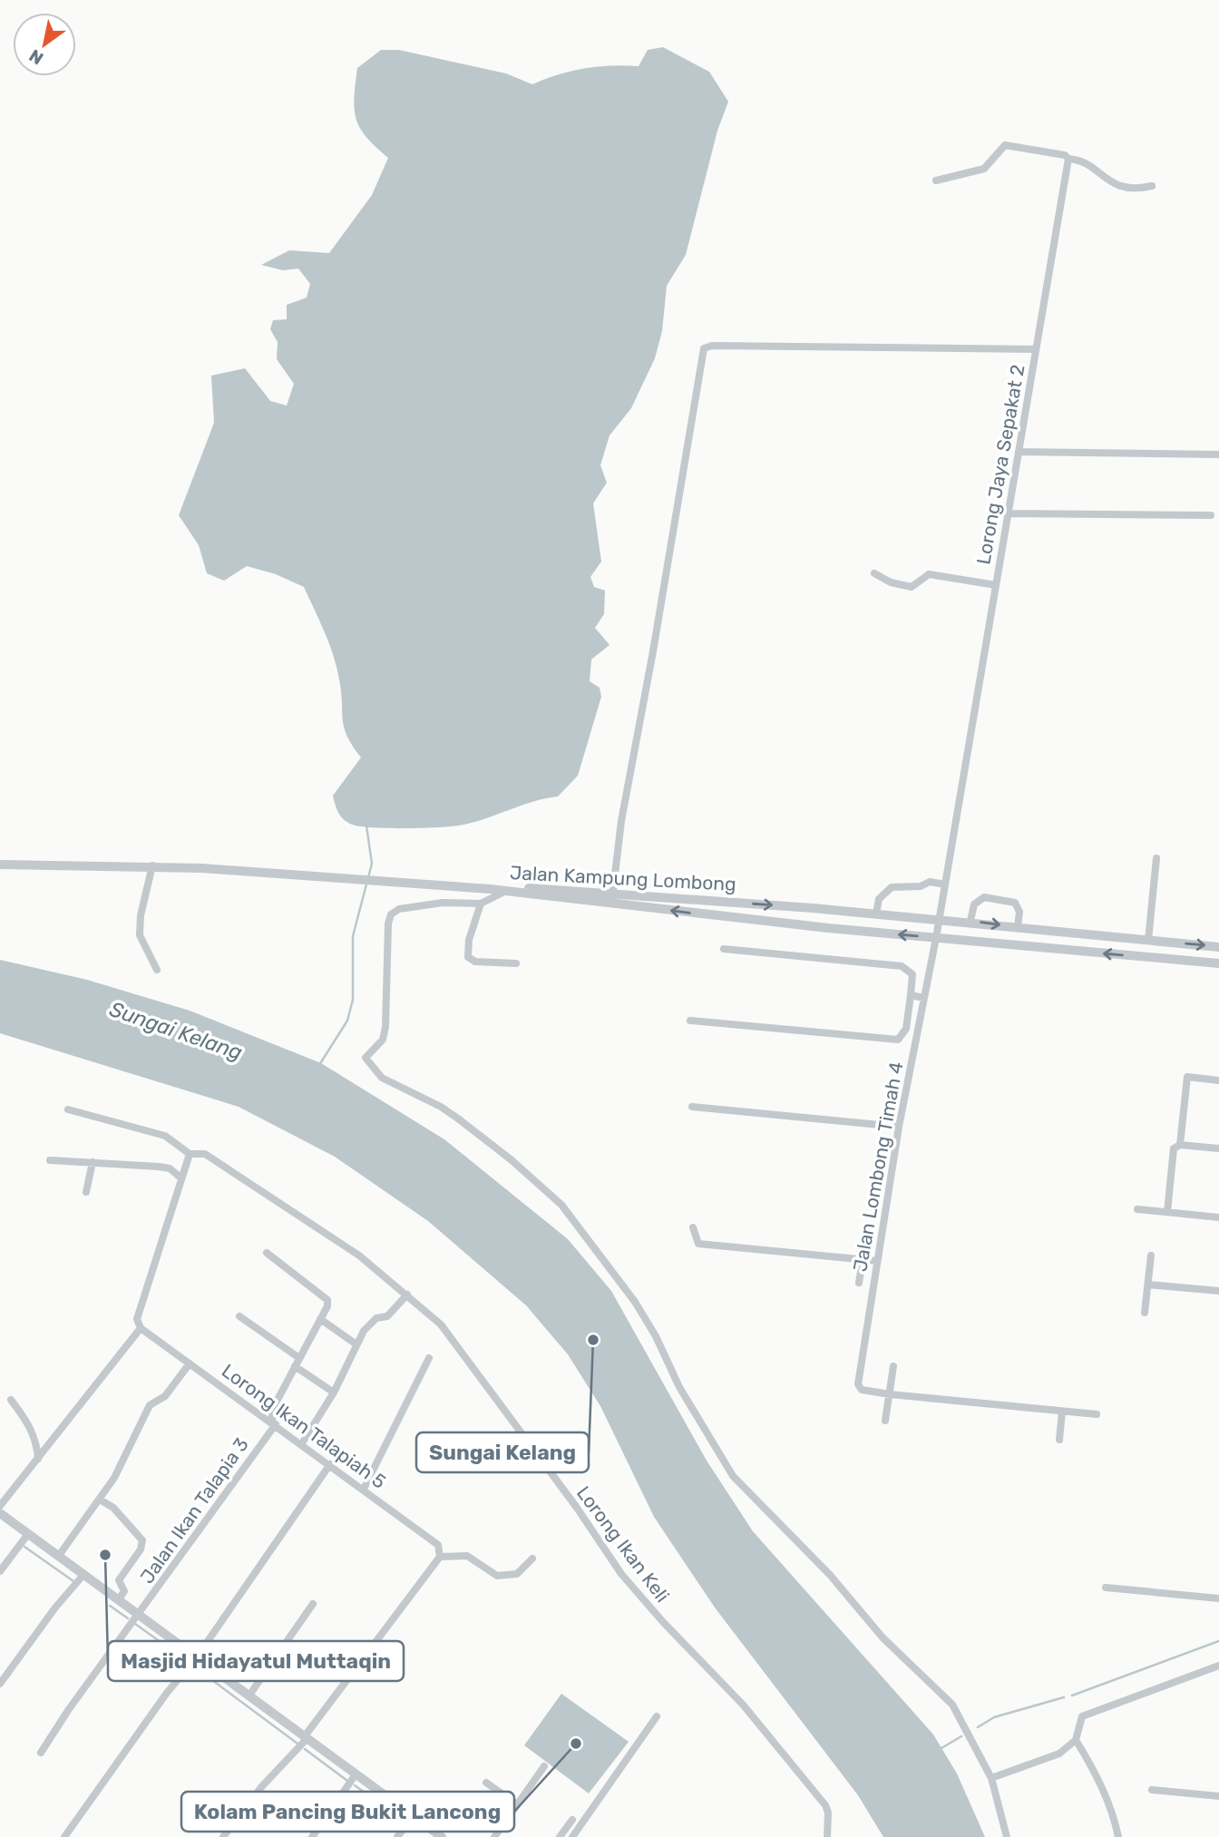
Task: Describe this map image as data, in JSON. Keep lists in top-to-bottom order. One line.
{"streets":{"street":["Lorong Jaya Sepakat 2","Jalan Kampung Lombong","Jalan Lombong Timah 4","Lorong Ikan Talapiah 5","Jalan Ikan Talapia 3","Lorong Ikan Keli"]},"crossings":[["Lorong Jaya Sepakat 2","Jalan Kampung Lombong"],["Lorong Jaya Sepakat 2","Jalan Lombong Timah 4"],["Jalan Kampung Lombong","Jalan Lombong Timah 4"],["Lorong Ikan Talapiah 5","Jalan Ikan Talapia 3"]],"water":["Sungai Kelang"],"places":["Sungai Kelang","Masjid Hidayatul Muttaqin","Kolam Pancing Bukit Lancong"],"north":"bottom left"}
